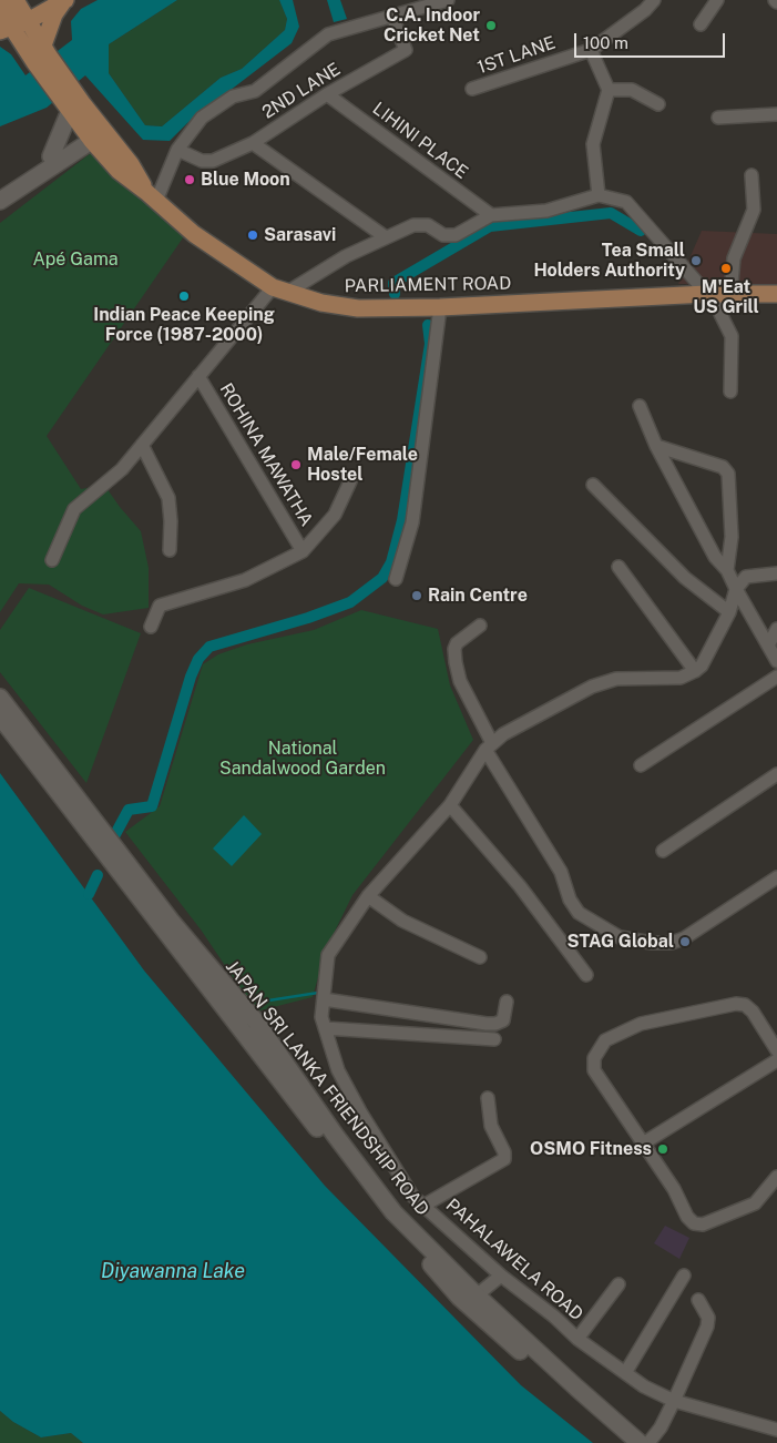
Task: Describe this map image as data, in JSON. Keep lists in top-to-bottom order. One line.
{"streets":{"main road":["PARLIAMENT ROAD","JAPAN SRI LANKA FRIENDSHIP ROAD"],"street":["1ST LANE","2ND LANE","LIHINI PLACE","ROHINA MAWATHA","PAHALAWELA ROAD"]},"crossings":[["2ND LANE","LIHINI PLACE"],["LIHINI PLACE","ROHINA MAWATHA"],["PARLIAMENT ROAD","ROHINA MAWATHA"]],"water":["Diyawanna Lake"],"parks":["Apé Gama","National Sandalwood Garden"],"places":["C.A. Indoor Cricket Net","Blue Moon","Sarasavi","Tea Small Holders Authority","M'Eat US Grill","Indian Peace Keeping Force (1987-2000)","Male/Female Hostel","Rain Centre","STAG Global","OSMO Fitness"],"scale_bar":"100 m"}
